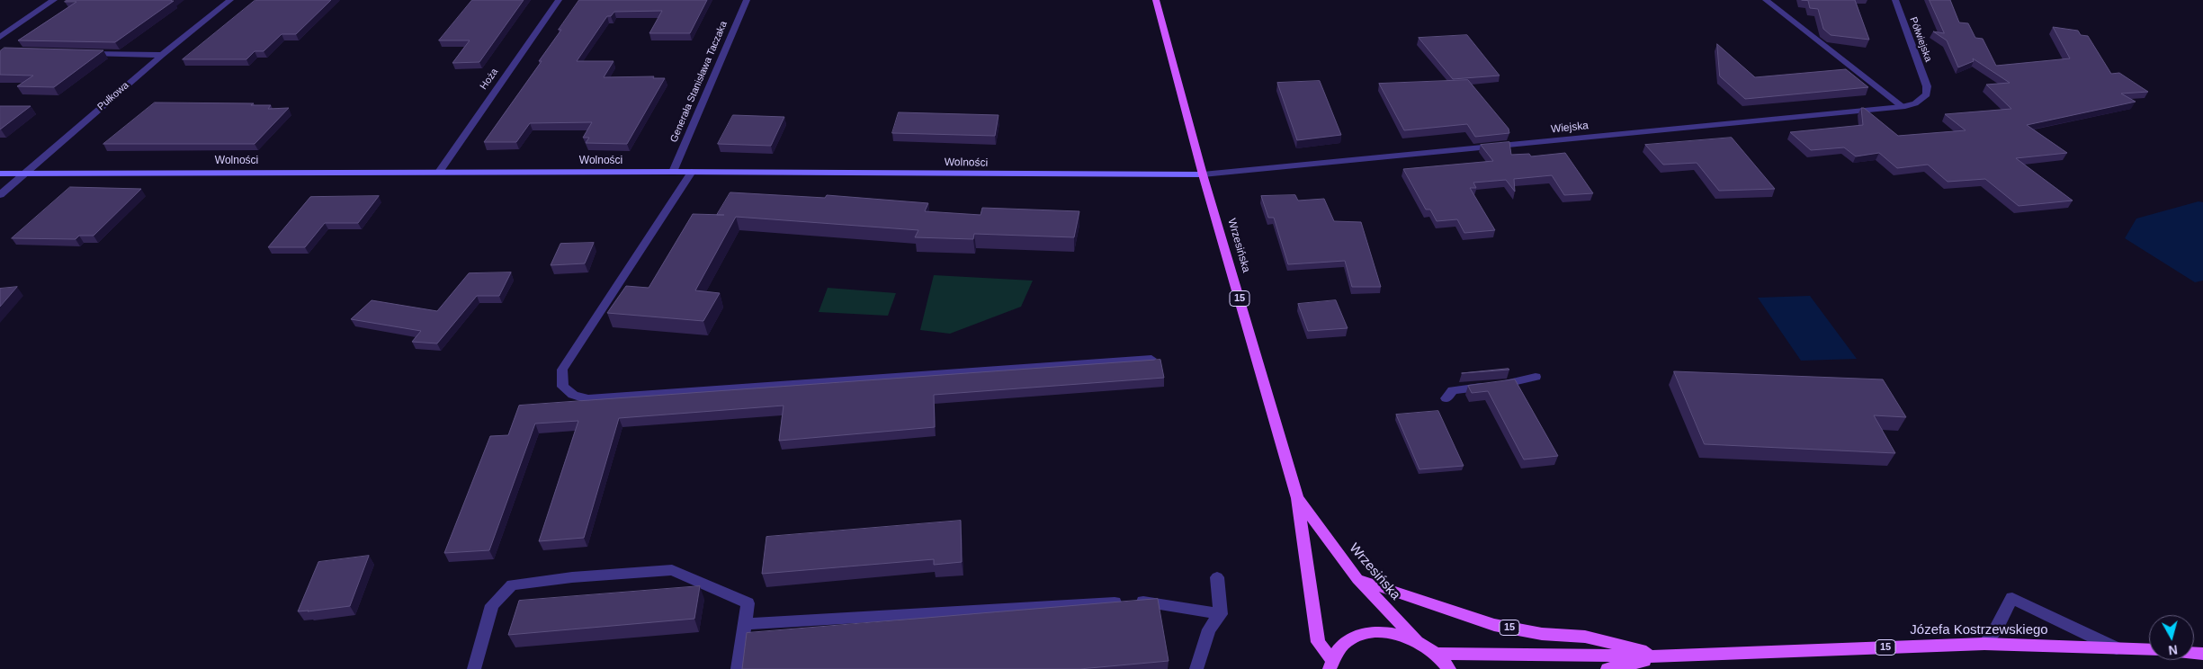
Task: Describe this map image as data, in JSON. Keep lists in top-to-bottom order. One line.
{"streets":{"main road":["Wrzesińska","15","Józefa Kostrzewskiego"],"street":["Półwiejska","Hoża","Generała Stanisława Taczaka","Pułkowa","Wiejska","Wolności"]},"crossings":[["Półwiejska","Wiejska"],["Hoża","Wolności"],["Generała Stanisława Taczaka","Wolności"],["Pułkowa","Wolności"],["Wiejska","Wolności"],["Wiejska","Wrzesińska"],["Wolności","Wrzesińska"],["Wrzesińska","15"],["15","Józefa Kostrzewskiego"]],"north":"bottom"}
